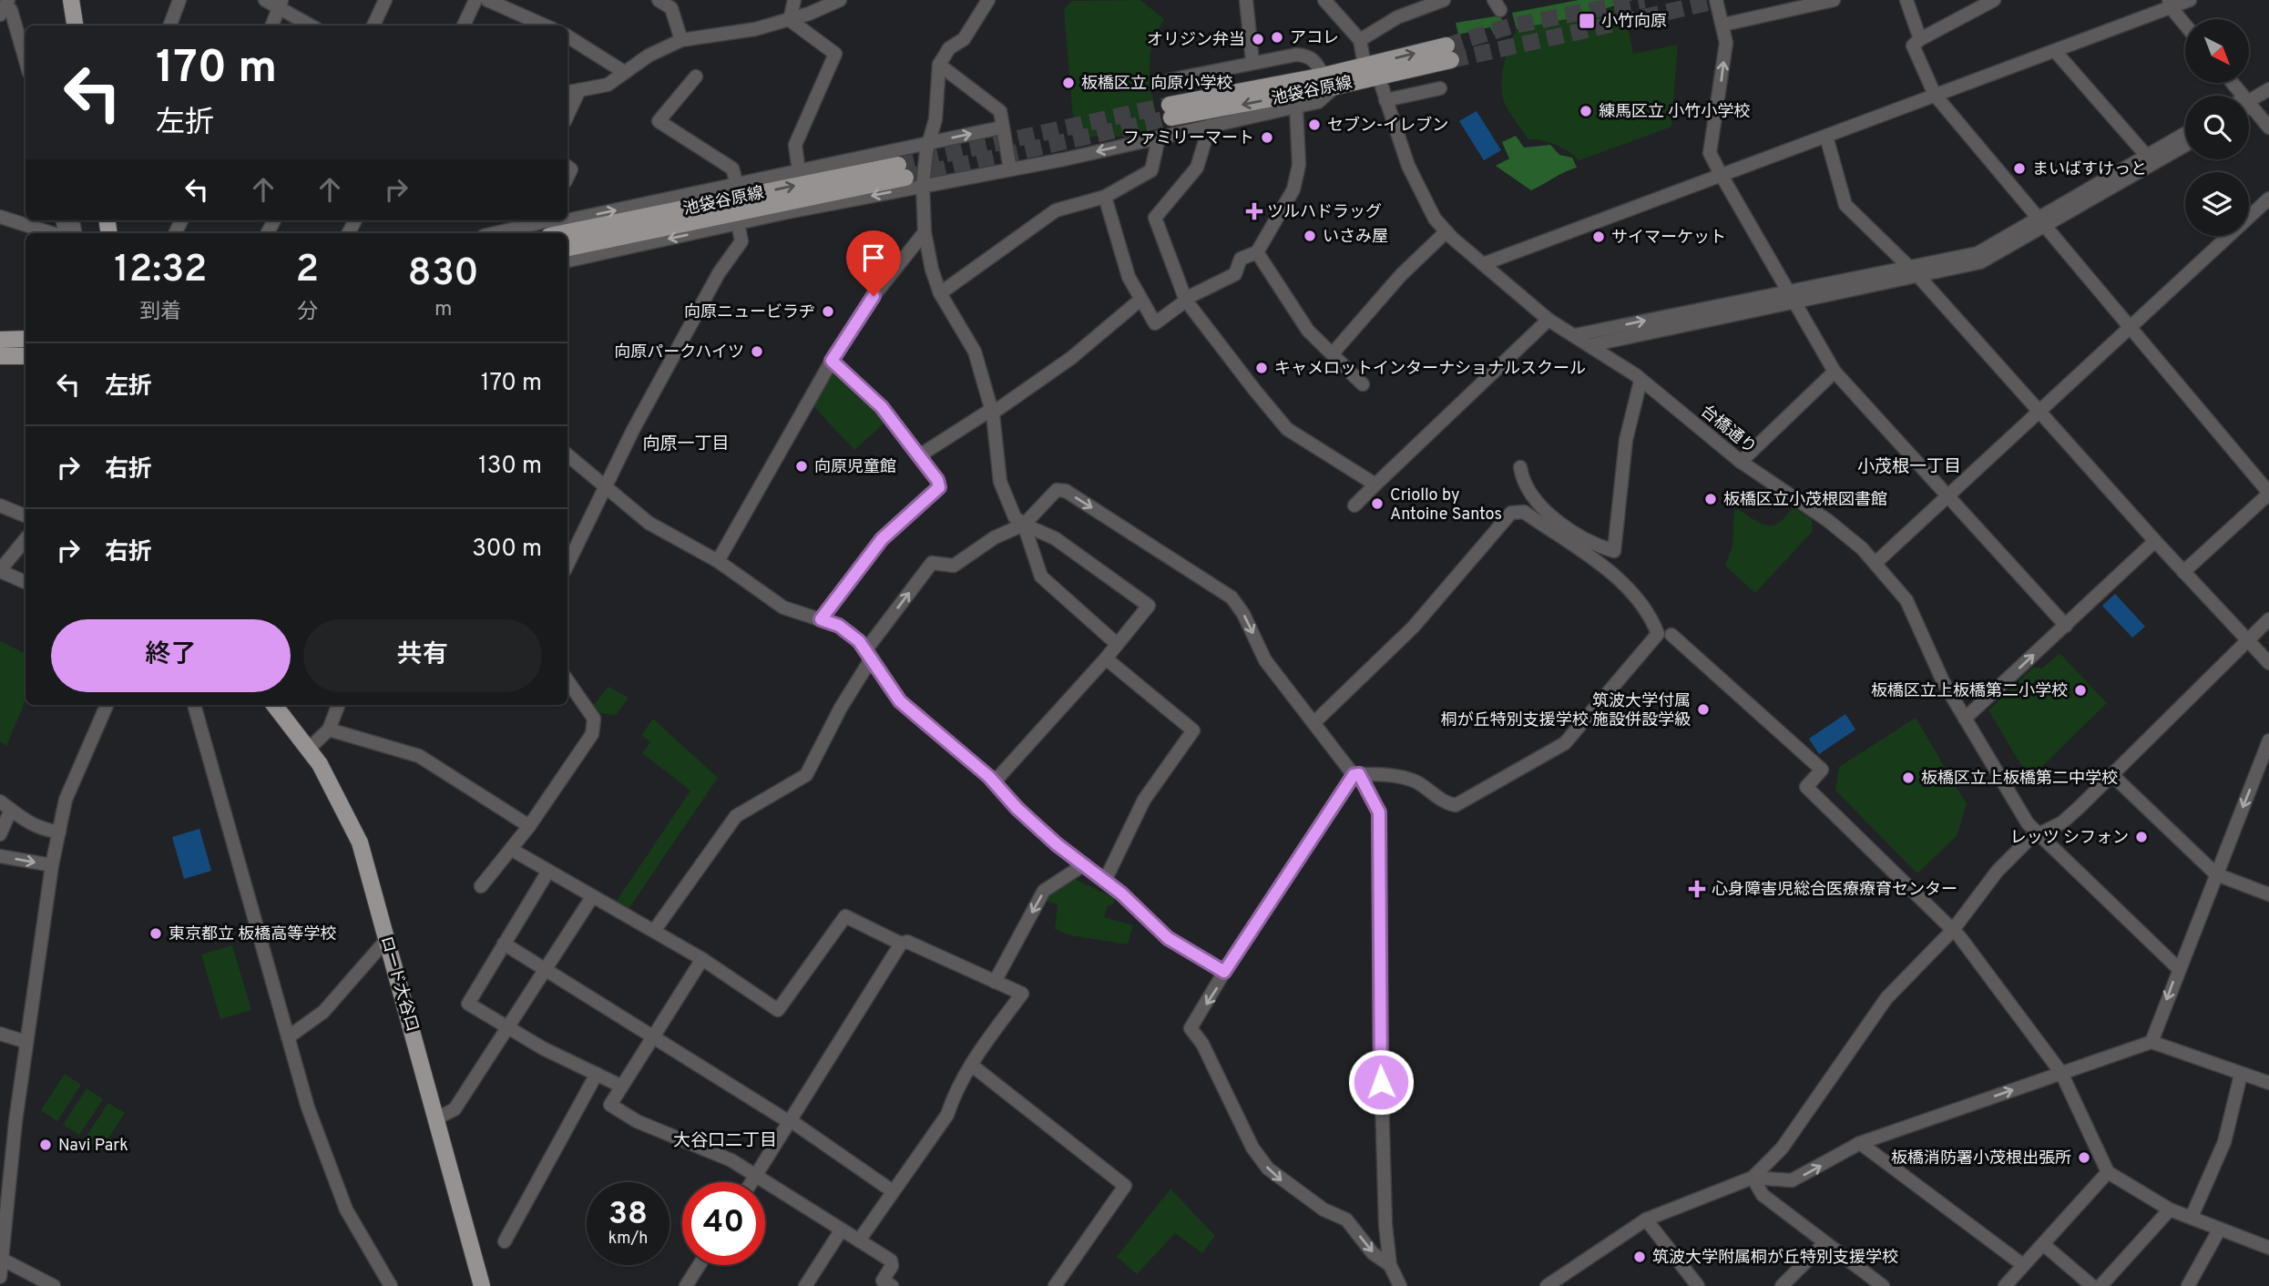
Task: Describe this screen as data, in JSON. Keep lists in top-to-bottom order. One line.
{"streets":{"main road":["池袋谷原線","ロード大谷口"],"street":["台橋通り"]},"crossings":[["池袋谷原線","台橋通り"]],"districts":["向原一丁目","小茂根一丁目","大谷口二丁目"],"places":{"transit":["小竹向原"],"other":["アコレ","オリジン弁当","板橋区立 向原小学校","練馬区立 小竹小学校","セブン-イレブン","ファミリーマート","まいばすけっと","いさみ屋","サイマーケット","向原ニュービラヂ","向原パークハイツ","キャメロットインターナショナルスクール","向原児童館","板橋区立小茂根図書館","Criollo by Antoine Santos","板橋区立上板橋第二小学校","筑波大学付属 桐が丘特別支援学校 施設併設学級","板橋区立上板橋第二中学校","レッツ シフォン","東京都立 板橋高等学校","Navi Park","板橋消防署小茂根出張所","筑波大学附属桐が丘特別支援学校"],"health":["ツルハドラッグ","心身障害児総合医療療育センター"]},"north":"bottom right","page":{"turn":["170 m","左折"],"eta":["12:32","到着","2","分","830","m"],"list":[{"name":"左折","value":"170 m"},{"name":"右折","value":"130 m"},{"name":"右折","value":"300 m"}],"buttons":["終了","共有"],"speed":"38 km/h","limit":"40"}}
